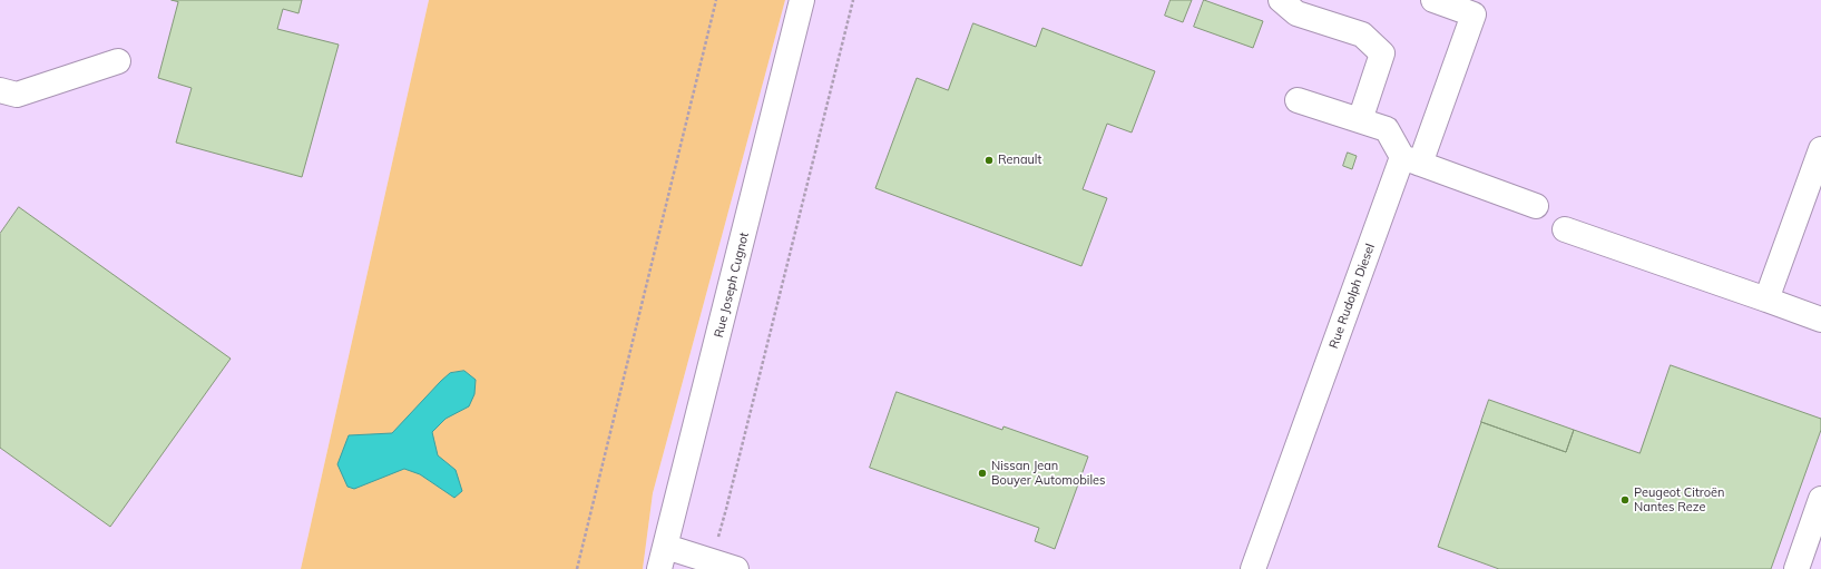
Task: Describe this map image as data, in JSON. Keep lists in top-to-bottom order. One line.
{"streets":{"street":["Rue Joseph Cugnot","Rue Rudolph Diesel"]},"places":["Renault","Nissan Jean Bouyer Automobiles","Peugeot Citroën Nantes Reze"]}
